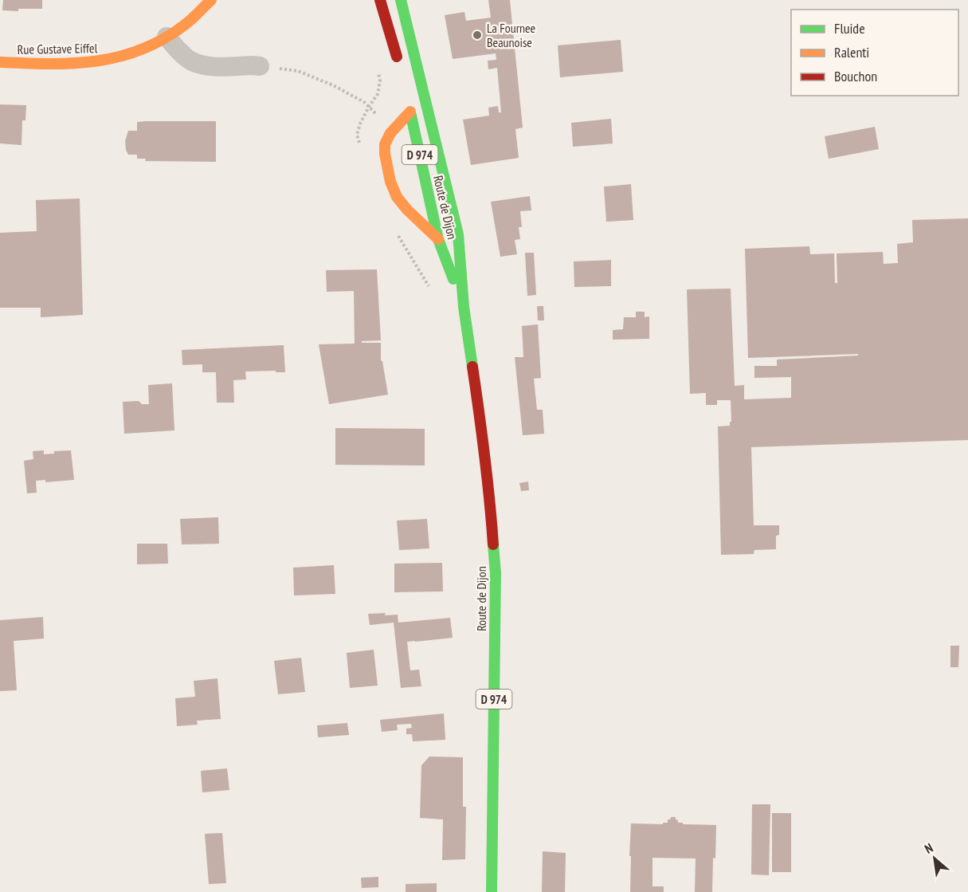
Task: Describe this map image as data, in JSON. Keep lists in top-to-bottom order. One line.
{"streets":{"main road":["Rue Gustave Eiffel","D 974","Route de Dijon"]},"places":["La Fournee Beaunoise"],"legend":["Fluide","Ralenti","Bouchon"],"north":"top left"}
